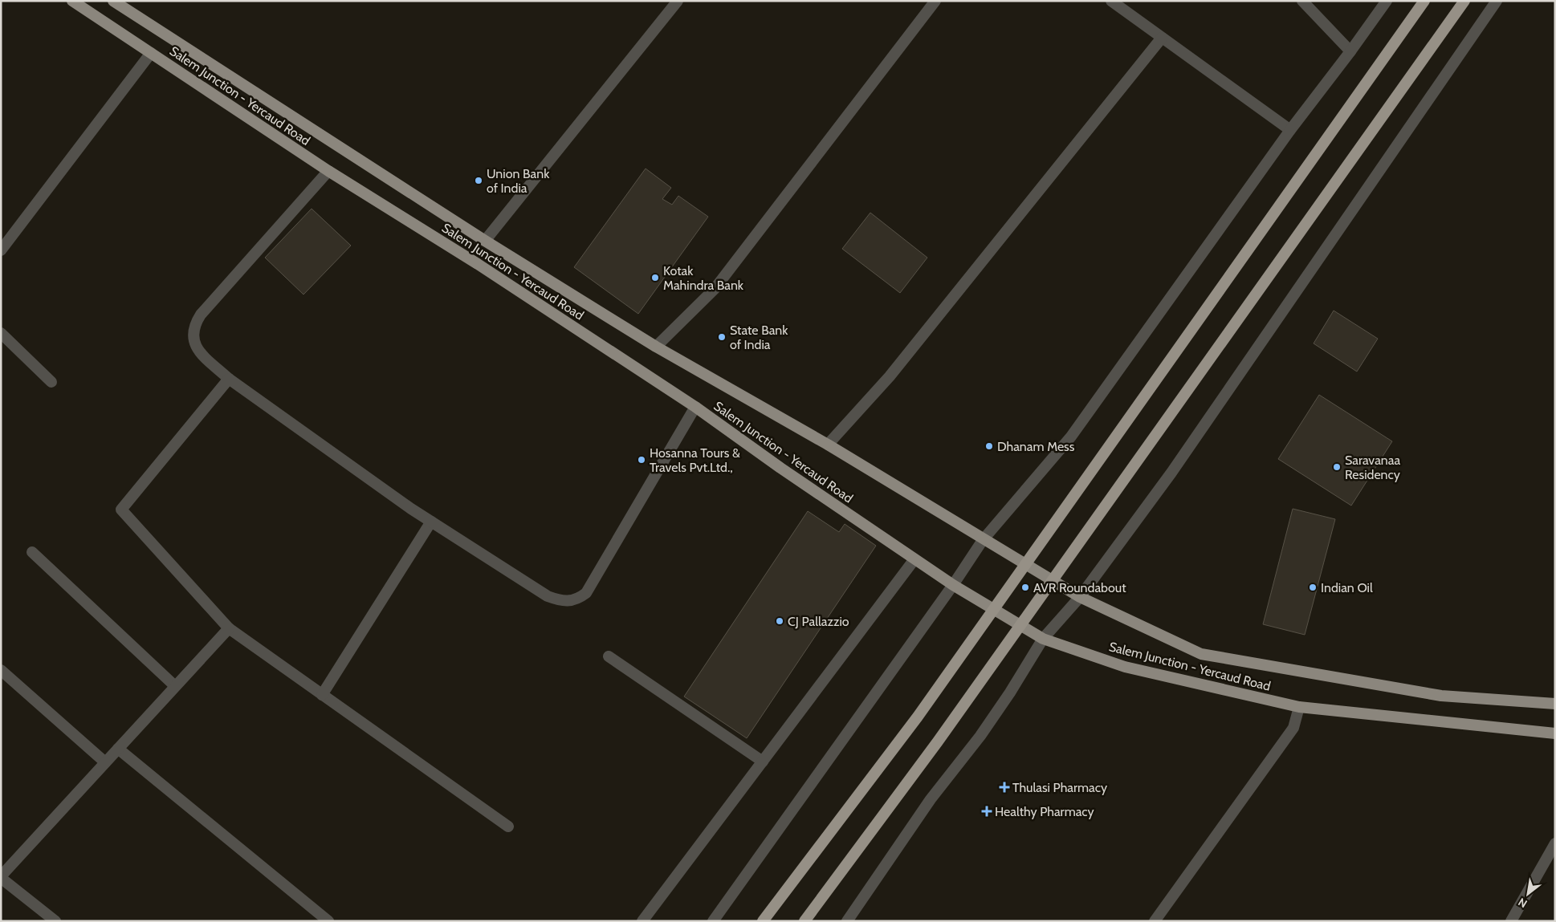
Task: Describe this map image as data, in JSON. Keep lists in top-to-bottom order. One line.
{"streets":{"main road":["Salem Junction - Yercaud Road"]},"places":{"other":["Union Bank of India","Kotak Mahindra Bank","State Bank of India","Dhanam Mess","Hosanna Tours & Travels Pvt.Ltd.,","Saravanaa Residency","AVR Roundabout","Indian Oil","CJ Pallazzio"],"health":["Thulasi Pharmacy","Healthy Pharmacy"]},"north":"bottom left"}
